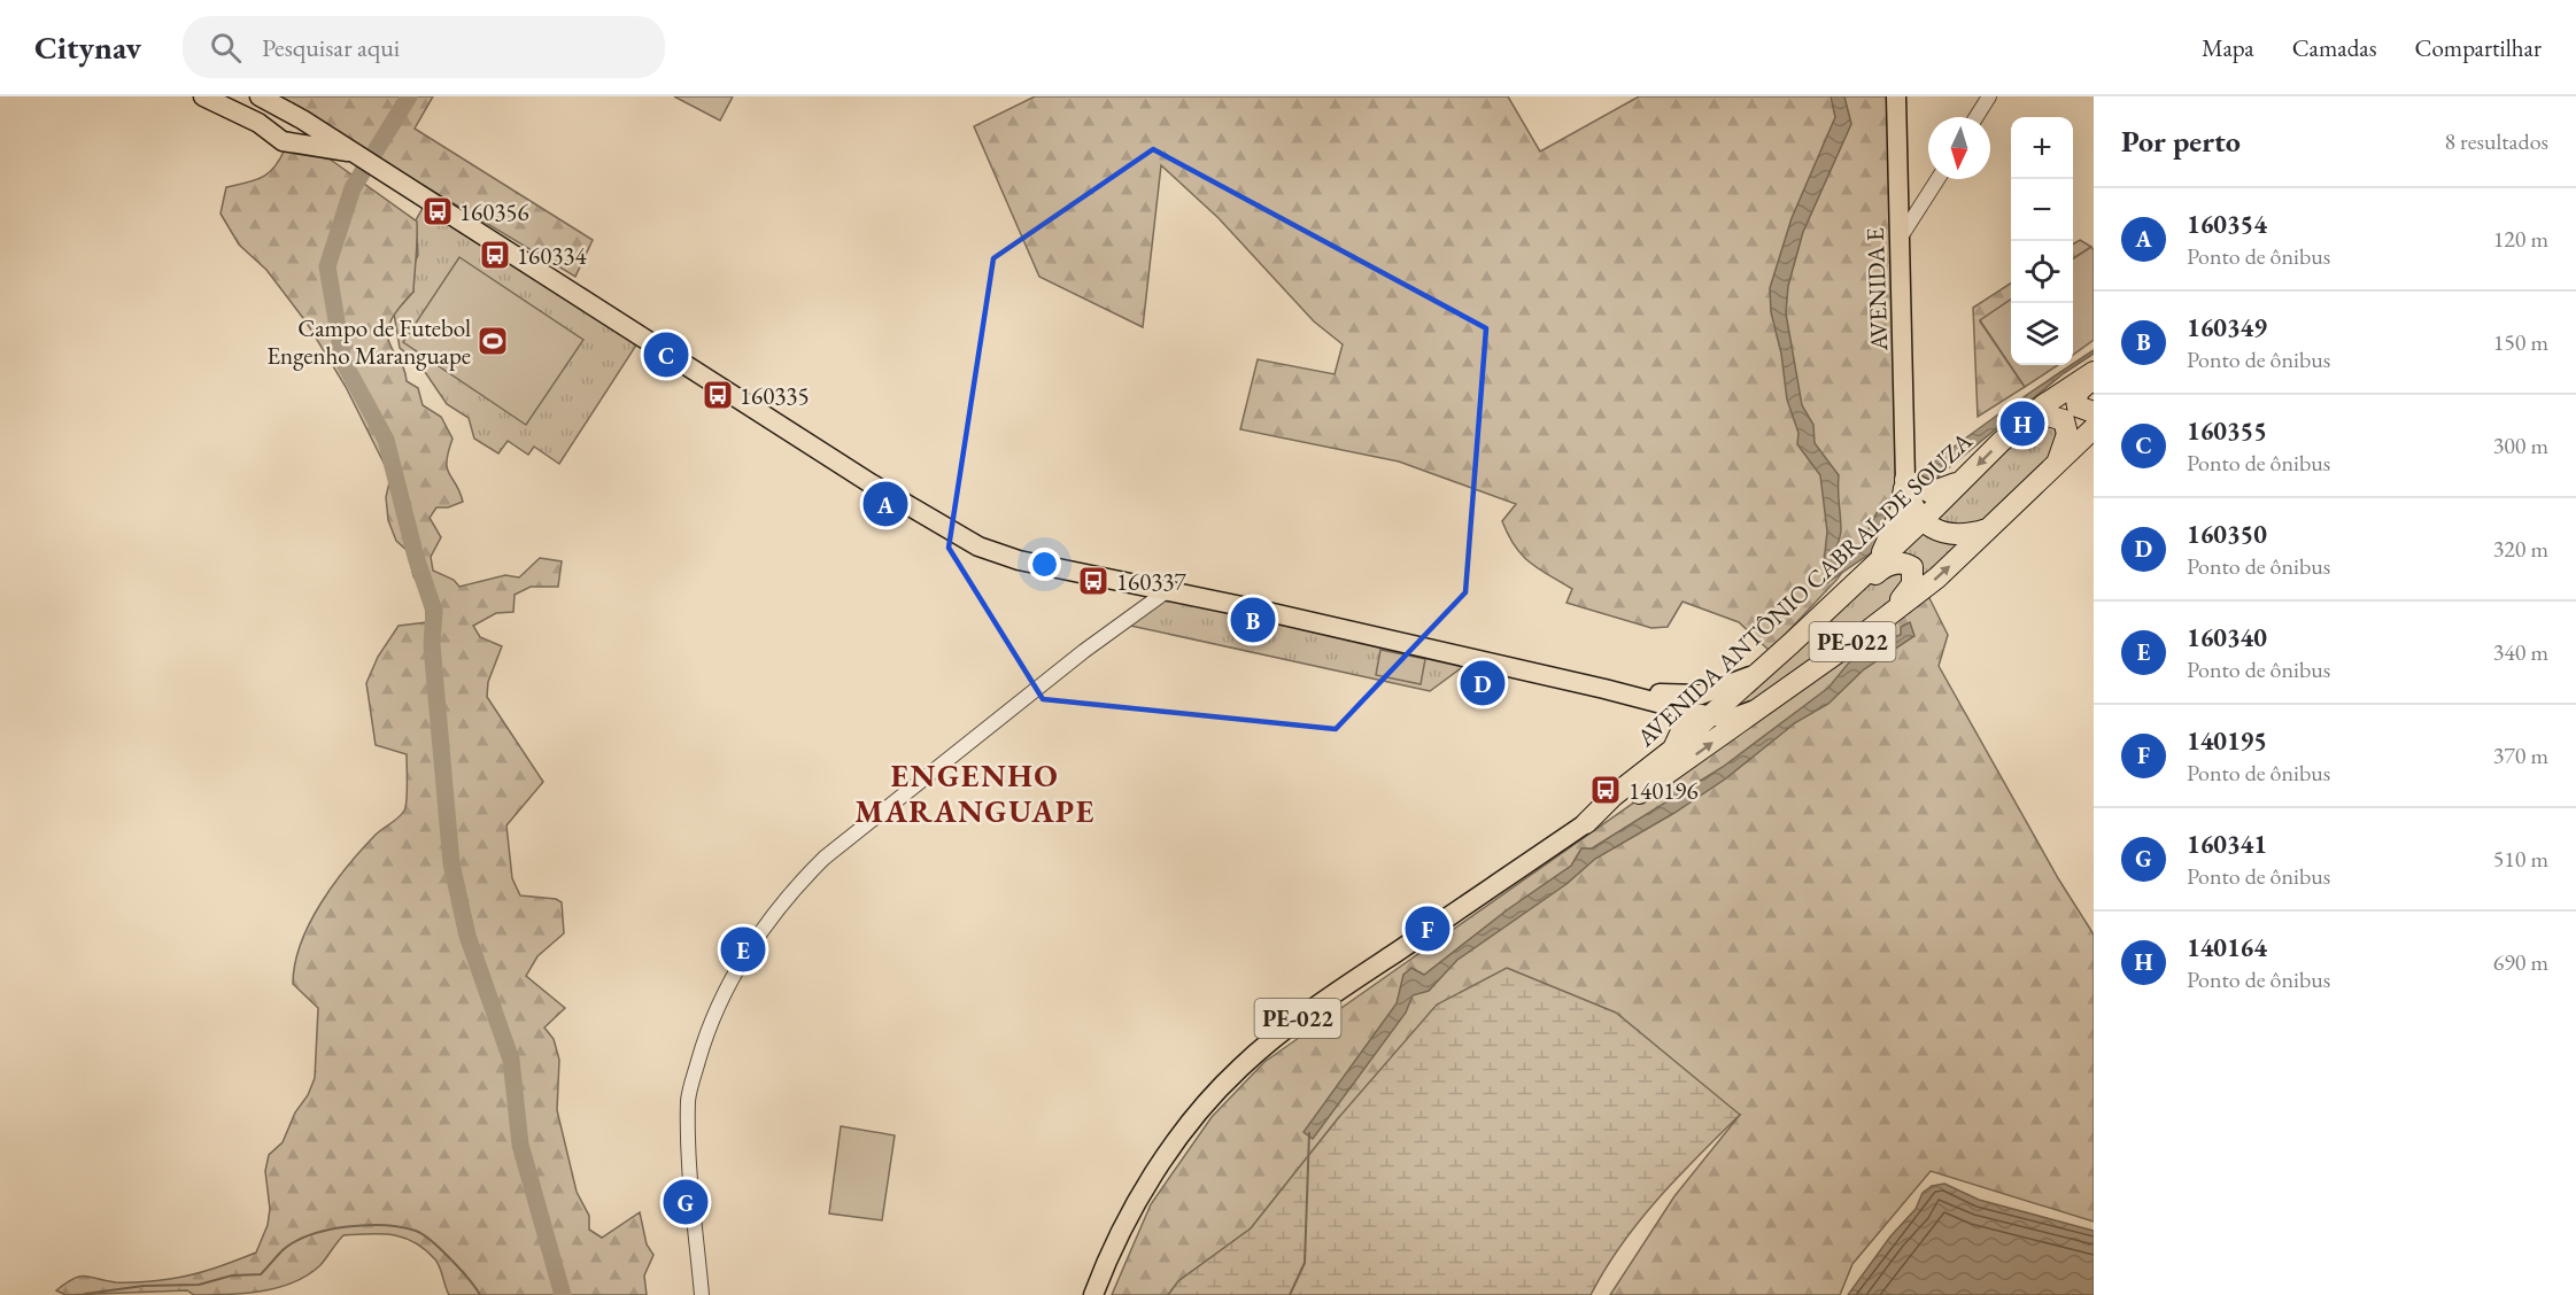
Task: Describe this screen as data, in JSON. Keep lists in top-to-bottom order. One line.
{"streets":{"highway":["AVENIDA ANTÔNIO CABRAL DE SOUZA","PE-022"],"main road":["AVENIDA E"]},"districts":["ENGENHO MARANGUAPE"],"places":{"bus stop":["160356","160334","160335","160337","140196"],"sports":["Campo de Futebol Engenho Maranguape"]},"north":"bottom","page":{"header":"Citynav","search":"Pesquisar aqui","nav":["Mapa","Camadas","Compartilhar"],"heading":["Por perto","8 resultados"],"map_buttons":["+","−"],"list":[{"mark":"A","name":"160354","note":"Ponto de ônibus","value":"120 m"},{"mark":"B","name":"160349","note":"Ponto de ônibus","value":"150 m"},{"mark":"C","name":"160355","note":"Ponto de ônibus","value":"300 m"},{"mark":"D","name":"160350","note":"Ponto de ônibus","value":"320 m"},{"mark":"E","name":"160340","note":"Ponto de ônibus","value":"340 m"},{"mark":"F","name":"140195","note":"Ponto de ônibus","value":"370 m"},{"mark":"G","name":"160341","note":"Ponto de ônibus","value":"510 m"},{"mark":"H","name":"140164","note":"Ponto de ônibus","value":"690 m"}],"pins":["C","H","A","B","D","F","E","G"]}}
